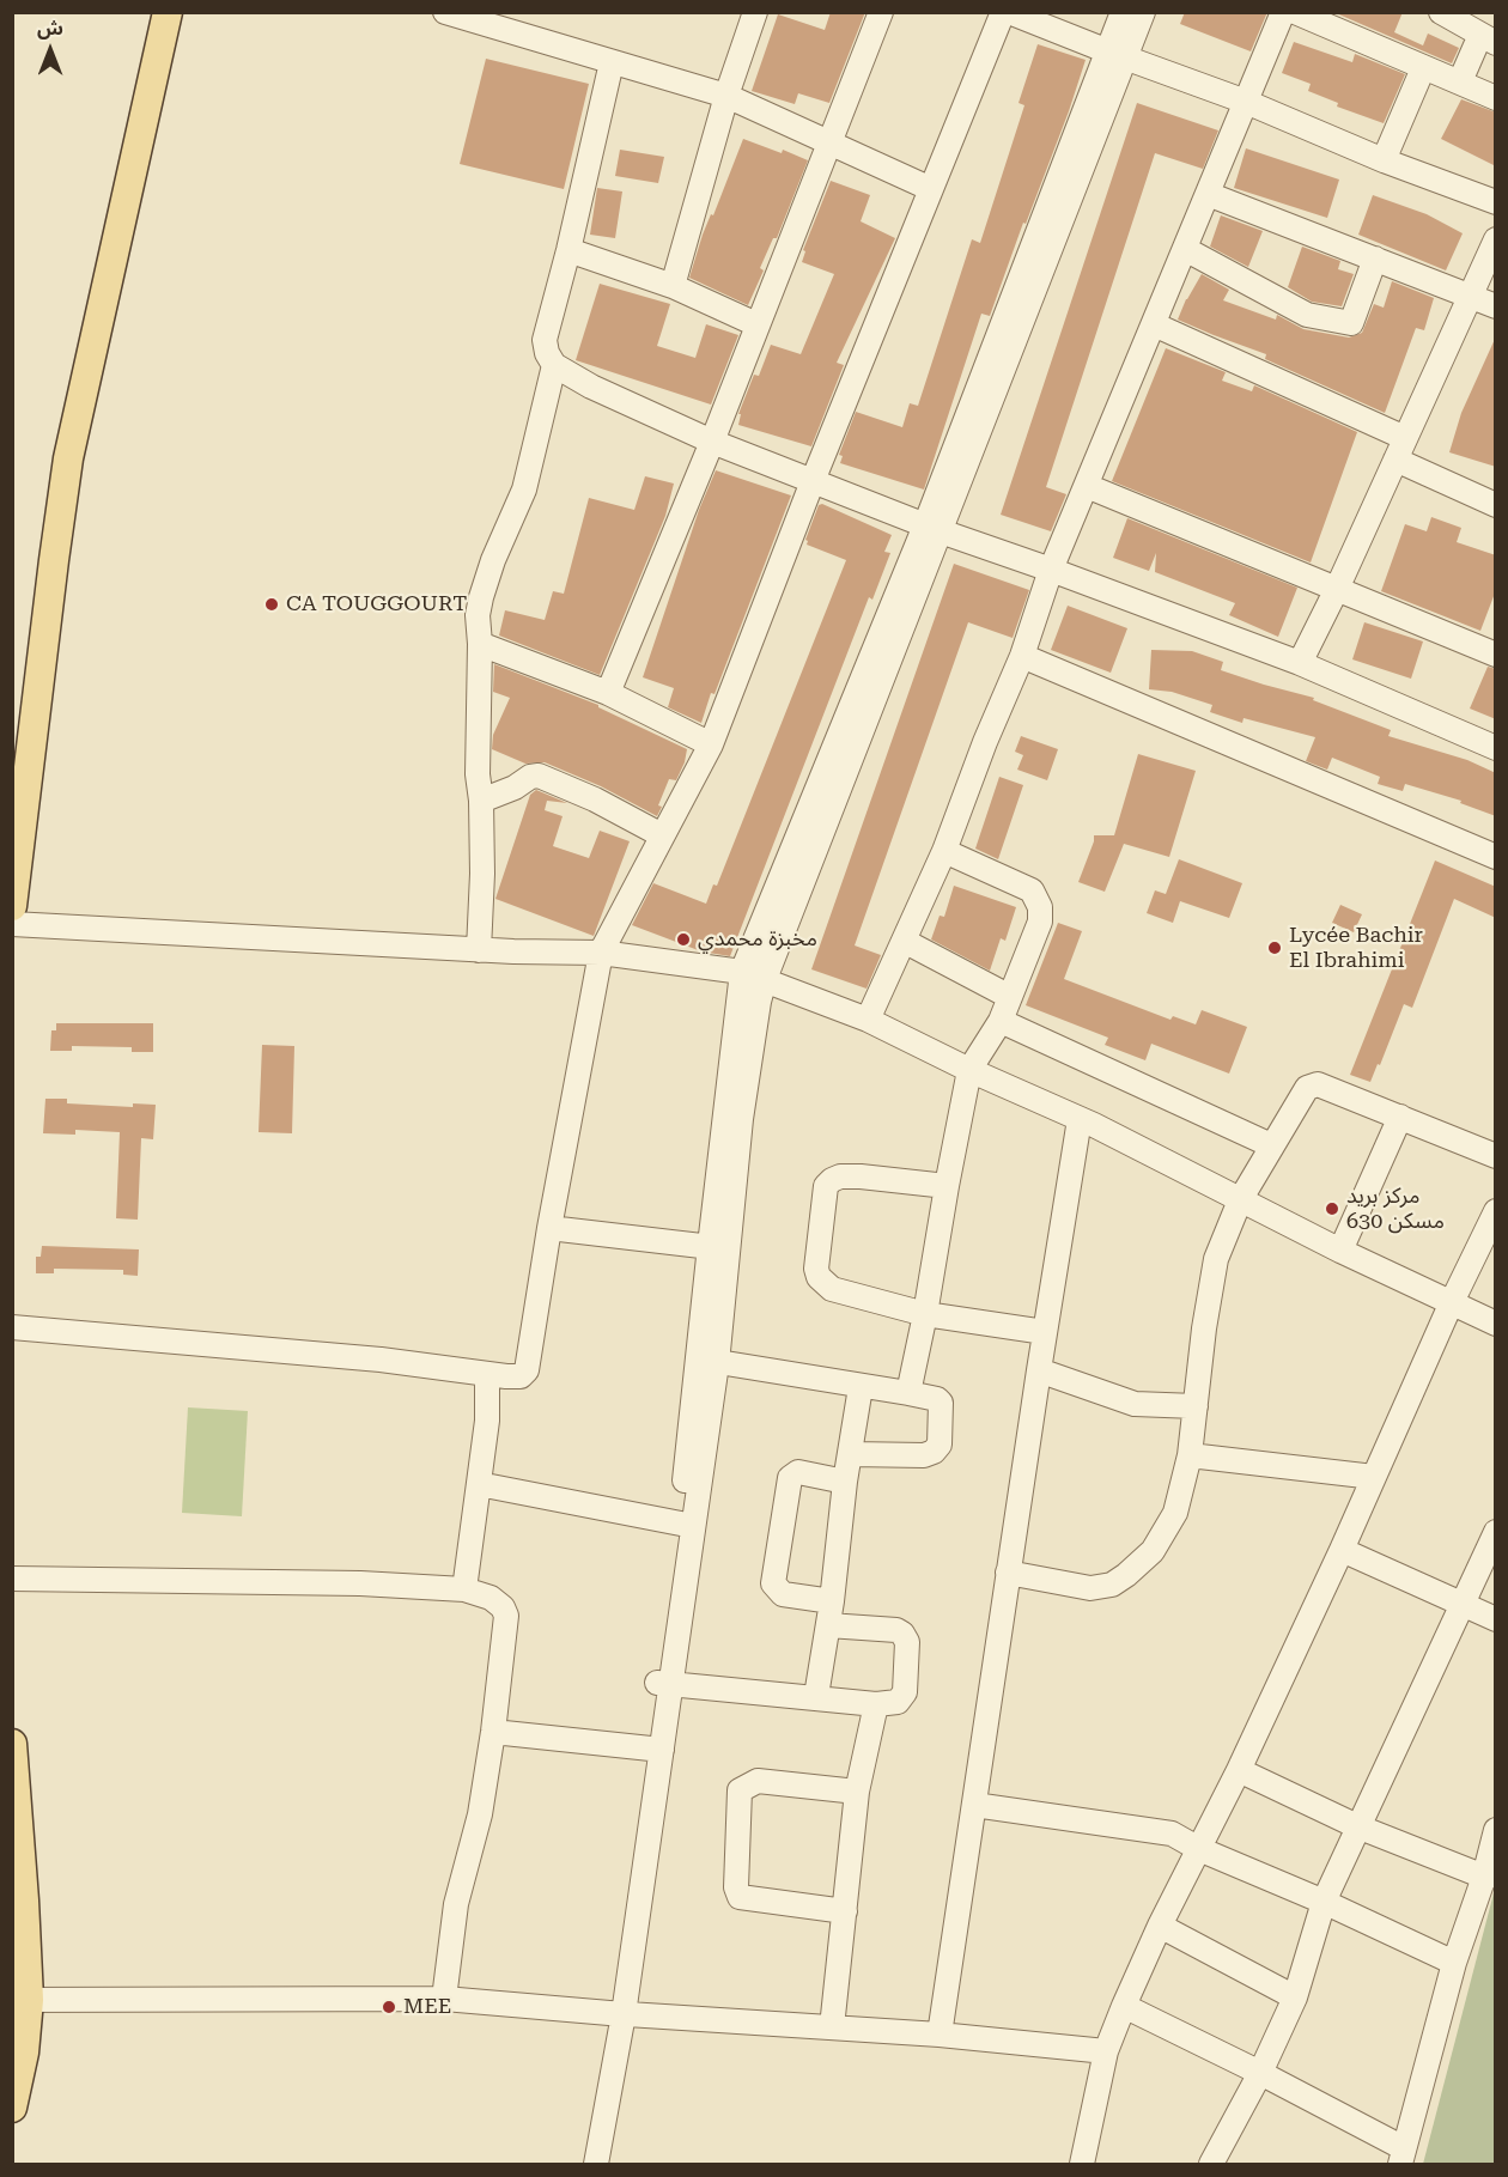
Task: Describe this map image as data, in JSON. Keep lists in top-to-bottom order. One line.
{"places":["CA TOUGGOURT","مخبزة محمدي","Lycée Bachir El Ibrahimi","مركز بريد 630 مسكن","MEE"],"north":"top"}
